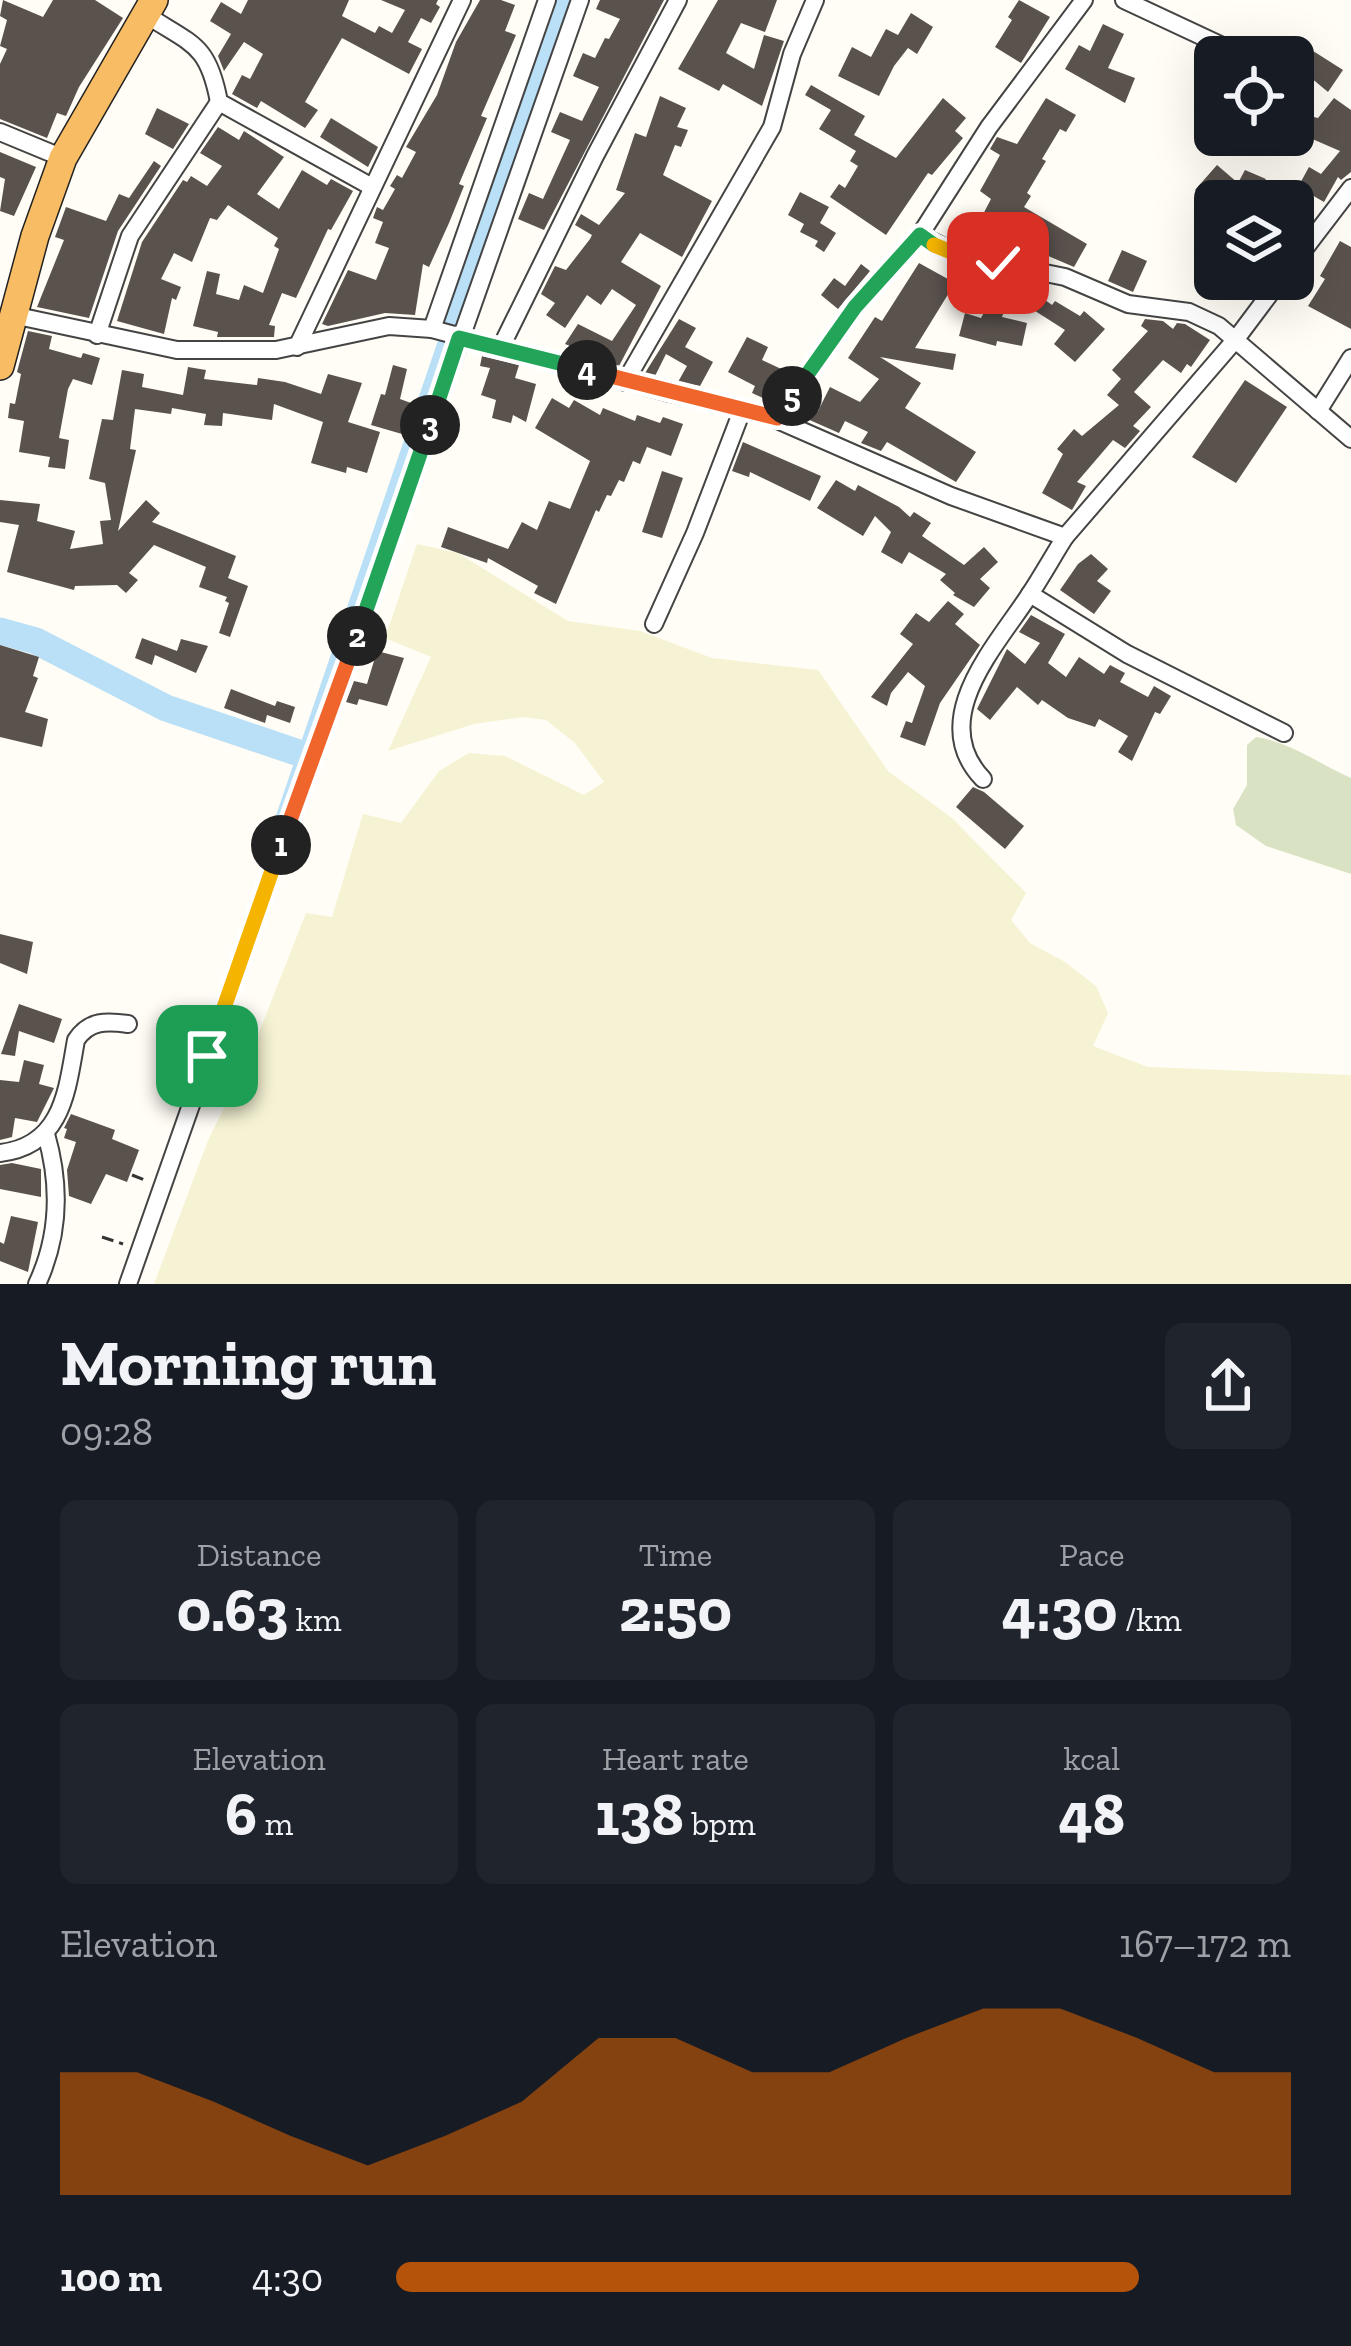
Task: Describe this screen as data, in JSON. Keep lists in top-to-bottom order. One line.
{"page":{"pins":["4","5","3","2","1"],"heading":["Morning run","09:28"],"stats":[["Distance","0.63 km"],["Time","2:50"],["Pace","4:30 /km"],["Elevation","6 m"],["Heart rate","138 bpm"],["kcal","48"]],"chart":["Elevation","167–172 m"],"list":[{"name":"100 m","note":"4:30"}]}}
